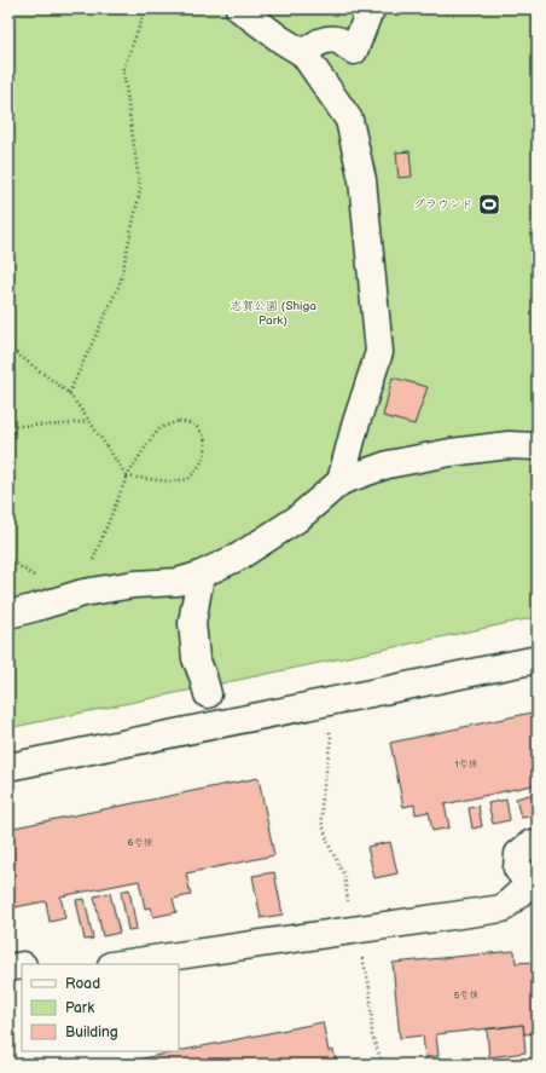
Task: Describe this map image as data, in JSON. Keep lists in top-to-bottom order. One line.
{"parks":["志賀公園 (Shiga Park)"],"places":{"sports":["グラウンド"]},"house_numbers":["1号棟","6号棟","5号棟"],"legend":["Road","Park","Building"]}
